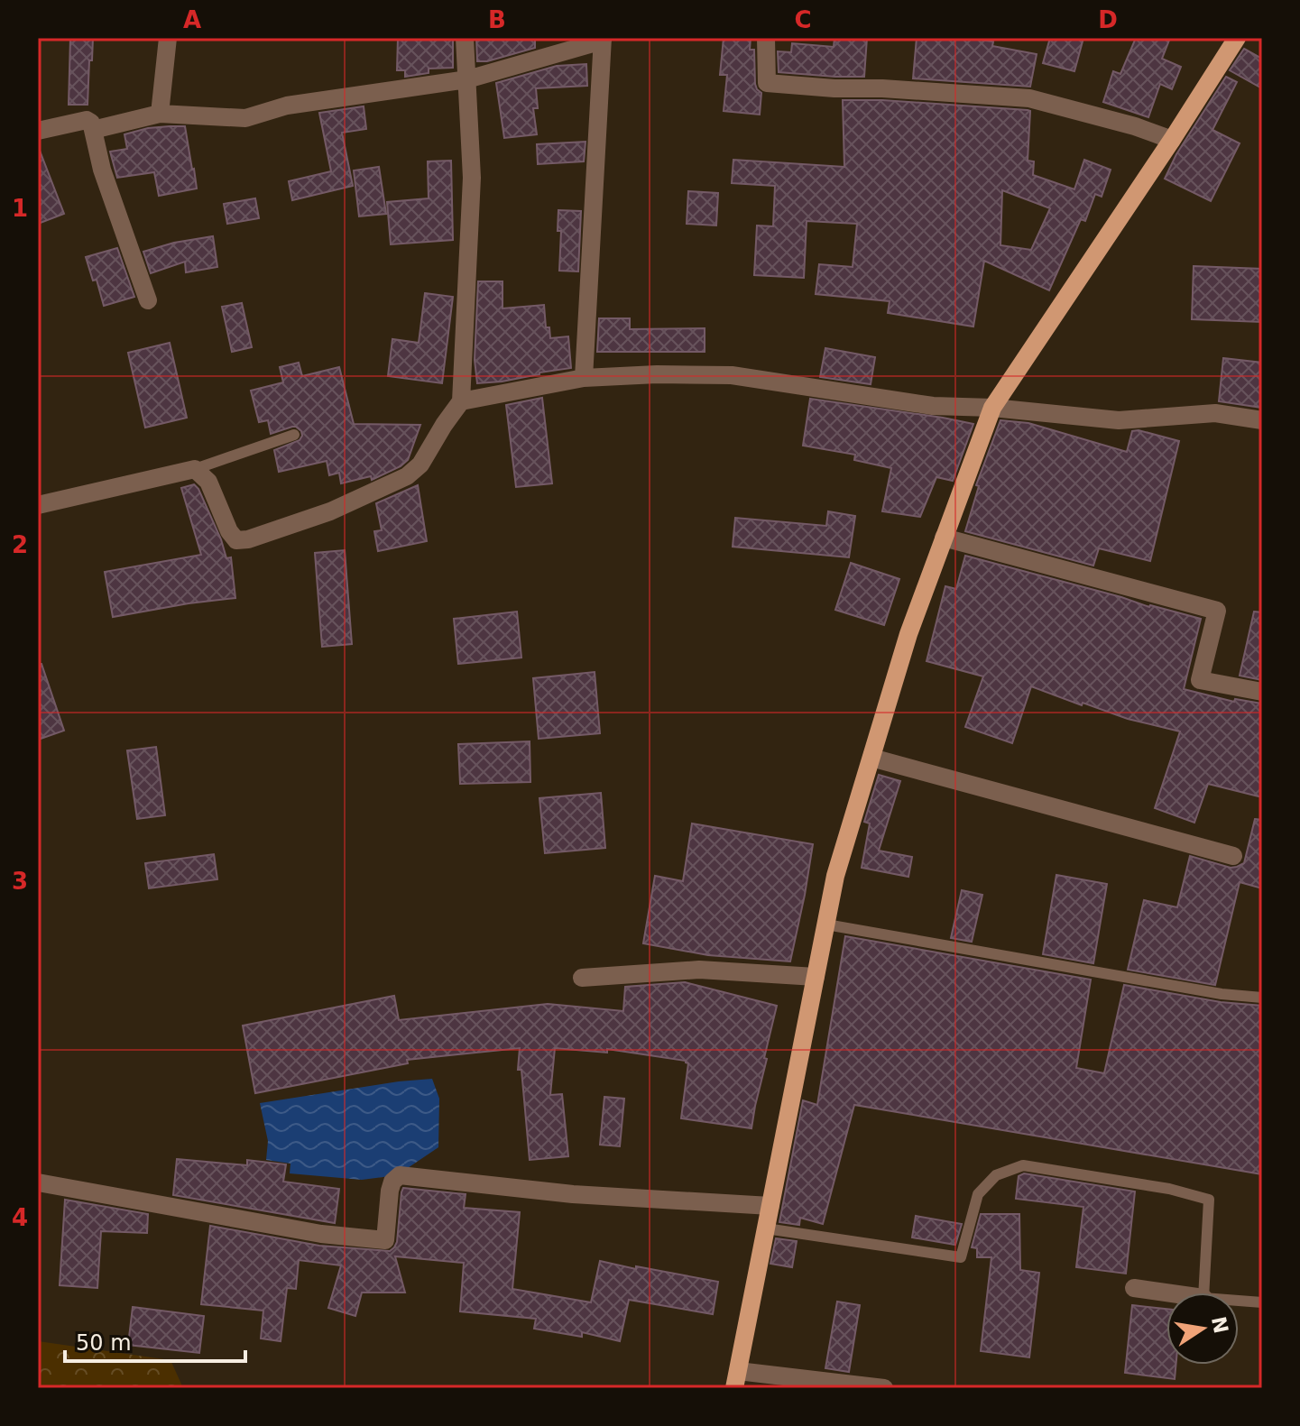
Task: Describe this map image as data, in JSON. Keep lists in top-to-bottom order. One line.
{"scale_bar":"50 m","north":"right","grid":{"columns":["A","B","C","D"],"rows":["1","2","3","4"]}}
